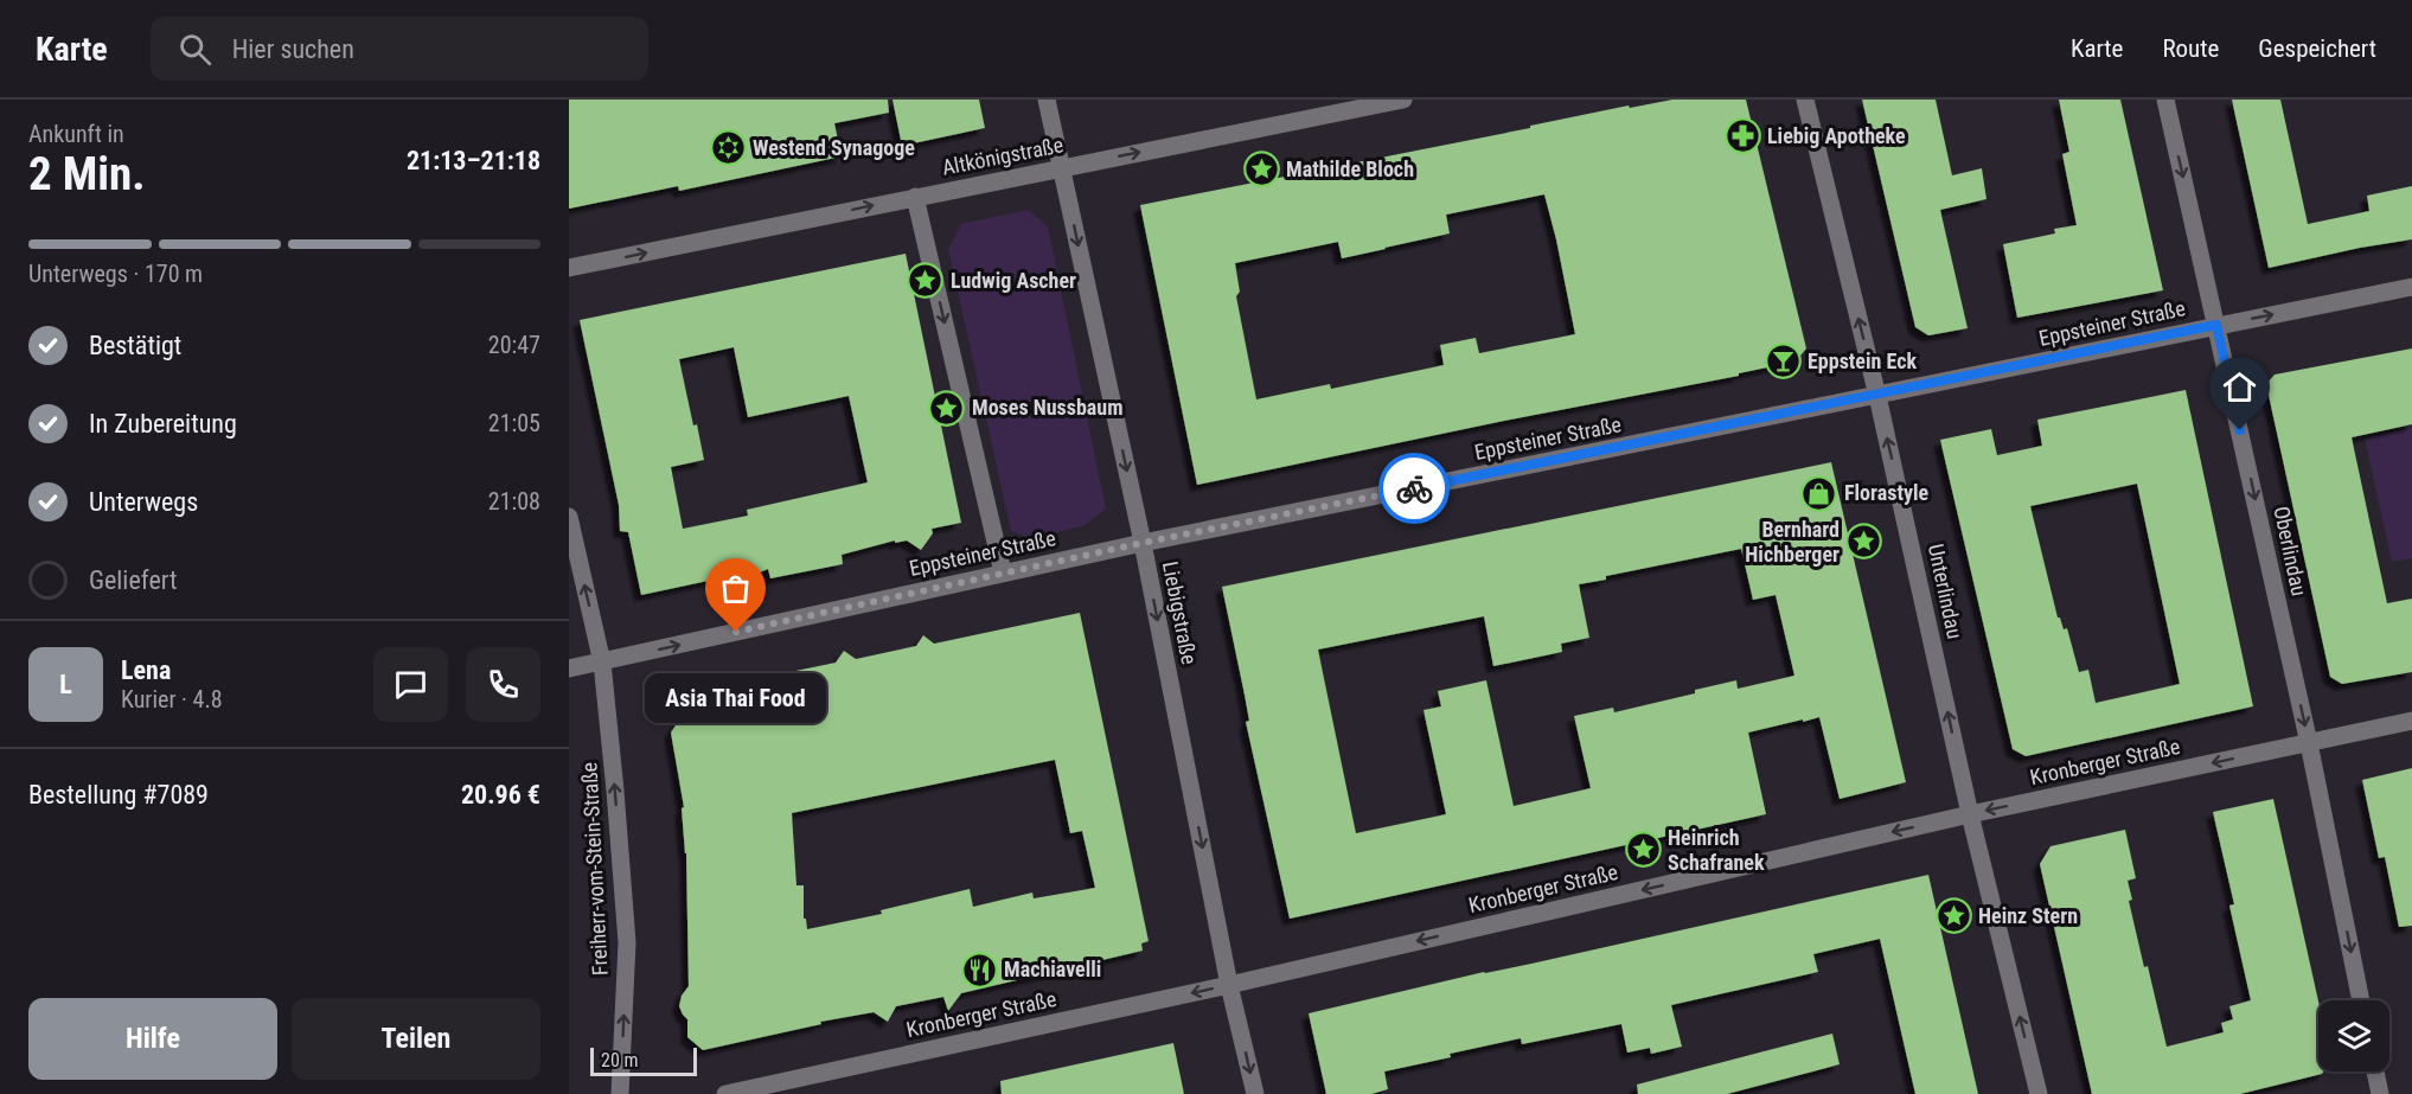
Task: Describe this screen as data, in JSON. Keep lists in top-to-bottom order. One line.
{"streets":{"street":["Altkönigstraße","Eppsteiner Straße","Oberlindau","Unterlindau","Liebigstraße","Kronberger Straße","Freiherr-vom-Stein-Straße"]},"crossings":[["Altkönigstraße","Liebigstraße"],["Eppsteiner Straße","Oberlindau"],["Eppsteiner Straße","Unterlindau"],["Eppsteiner Straße","Liebigstraße"],["Eppsteiner Straße","Freiherr-vom-Stein-Straße"],["Oberlindau","Kronberger Straße"],["Unterlindau","Kronberger Straße"],["Liebigstraße","Kronberger Straße"]],"one_way":["Altkönigstraße","Oberlindau","Unterlindau","Kronberger Straße","Freiherr-vom-Stein-Straße"],"places":{"pharmacy":["Liebig Apotheke"],"synagogue":["Westend Synagoge"],"place":["Mathilde Bloch","Ludwig Ascher","Moses Nussbaum","Bernhard Hichberger","Heinrich Schafranek","Heinz Stern"],"bar":["Eppstein Eck"],"shop":["Florastyle"],"other":["Asia Thai Food"],"restaurant":["Machiavelli"]},"scale_bar":"20 m","page":{"header":"Karte","search":"Hier suchen","nav":["Karte","Route","Gespeichert"],"heading":["2 Min.","Ankunft in","21:13–21:18"],"panel":["Lena","Kurier · 4.8","Bestellung #7089","20.96 €"],"bar":"Unterwegs · 170 m","list":[["Bestätigt","20:47"],["In Zubereitung","21:05"],["Unterwegs","21:08"],"Geliefert"],"round":"L","bubble":"Asia Thai Food","buttons":["Hilfe","Teilen"],"scale":"20 m"}}
